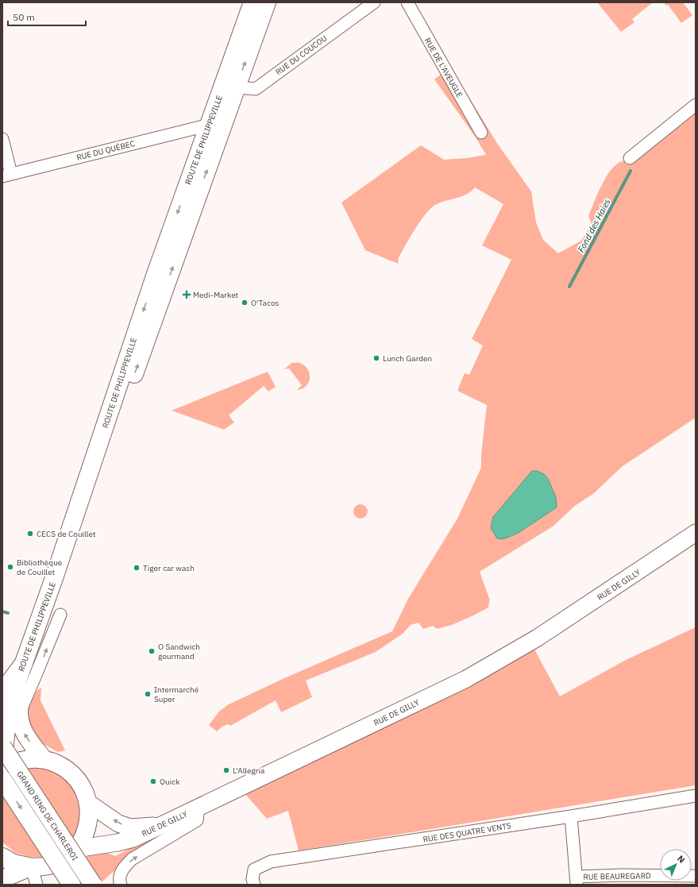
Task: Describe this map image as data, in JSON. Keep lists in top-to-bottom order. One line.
{"streets":{"main road":["ROUTE DE PHILIPPEVILLE","RUE DE GILLY","GRAND RING DE CHARLEROI"],"street":["RUE DU COUCOU","RUE DE L'AVEUGLE","RUE DU QUÉBEC","RUE DES QUATRE VENTS","RUE BEAUREGARD"]},"crossings":[["RUE DU COUCOU","ROUTE DE PHILIPPEVILLE"],["ROUTE DE PHILIPPEVILLE","RUE DU QUÉBEC"]],"water":["Fond des Haies"],"places":{"health":["Medi-Market"],"other":["O'Tacos","Lunch Garden","CECS de Couillet","Bibliothèque de Couillet","Tiger car wash","O Sandwich gourmand","Intermarché Super","L'Allegria","Quick"]},"scale_bar":"50 m","north":"top right"}
